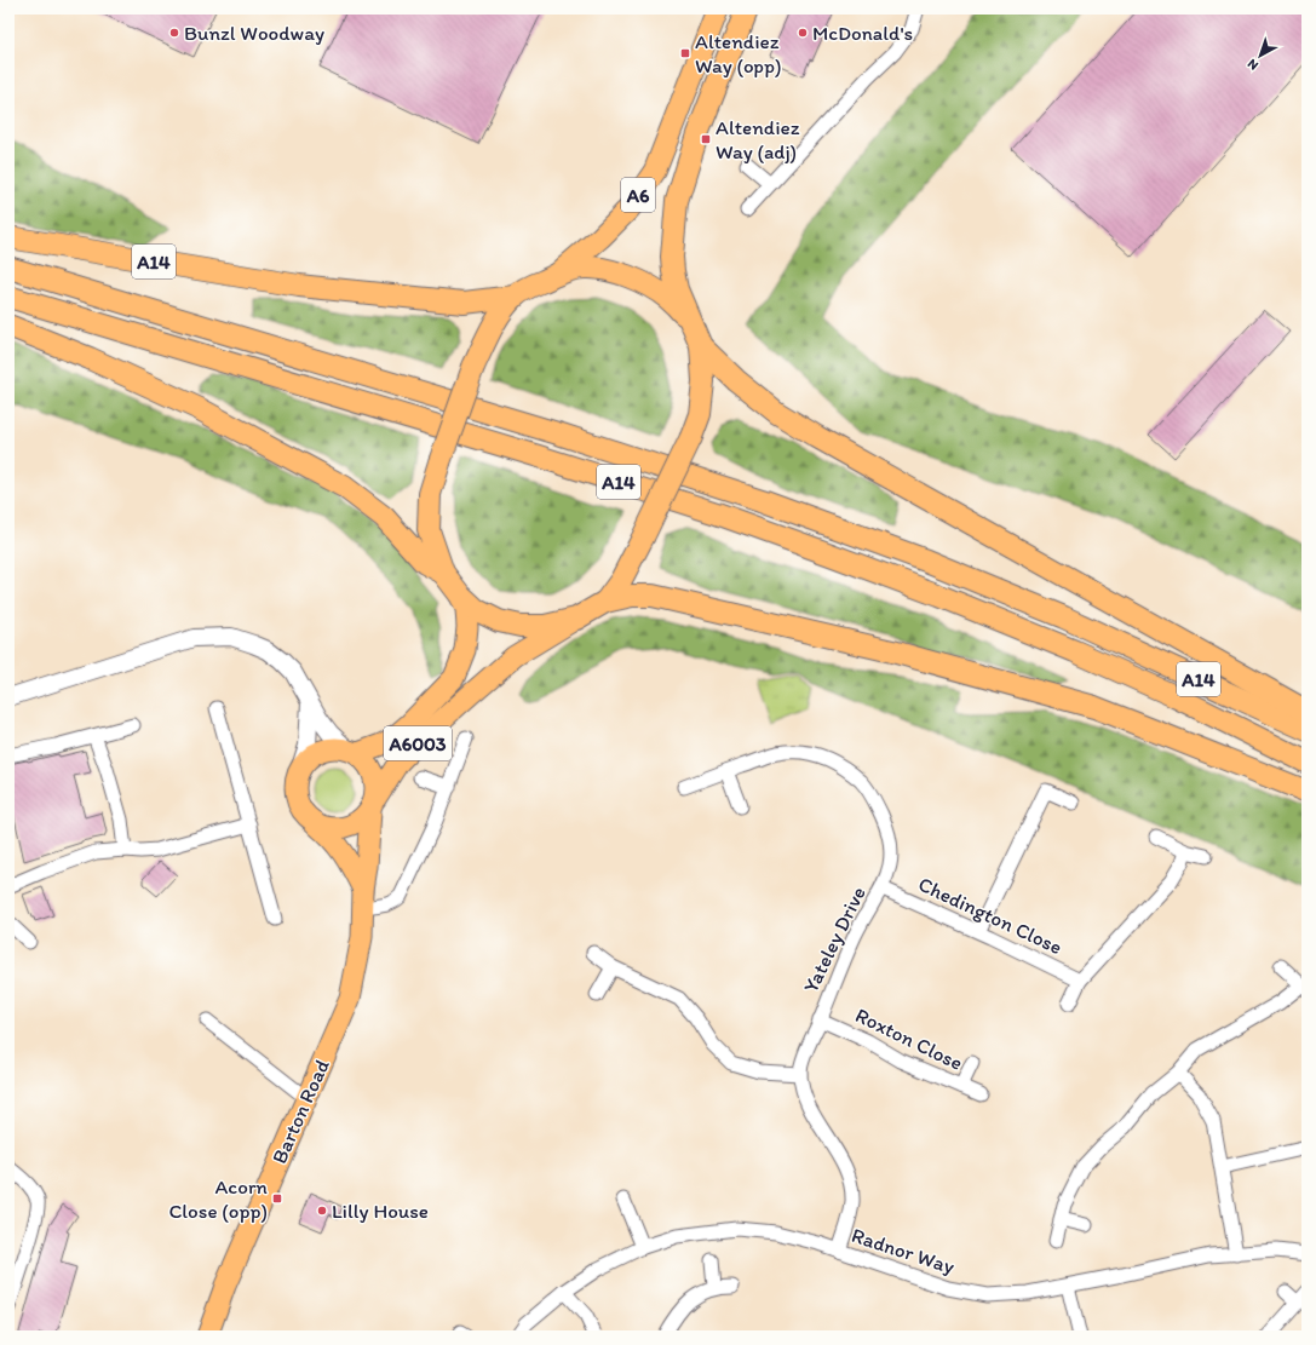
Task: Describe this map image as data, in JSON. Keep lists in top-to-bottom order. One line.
{"streets":{"highway":["A6","A14"],"main road":["A6003","Barton Road"],"street":["Chedington Close","Yateley Drive","Roxton Close","Radnor Way"]},"crossings":[["A6003","Barton Road"],["Chedington Close","Yateley Drive"],["Yateley Drive","Roxton Close"]],"places":{"other":["Bunzl Woodway","McDonald's","Lilly House"],"transit":["Altendiez Way (opp)","Altendiez Way (adj)","Acorn Close (opp)"]},"north":"bottom left"}
